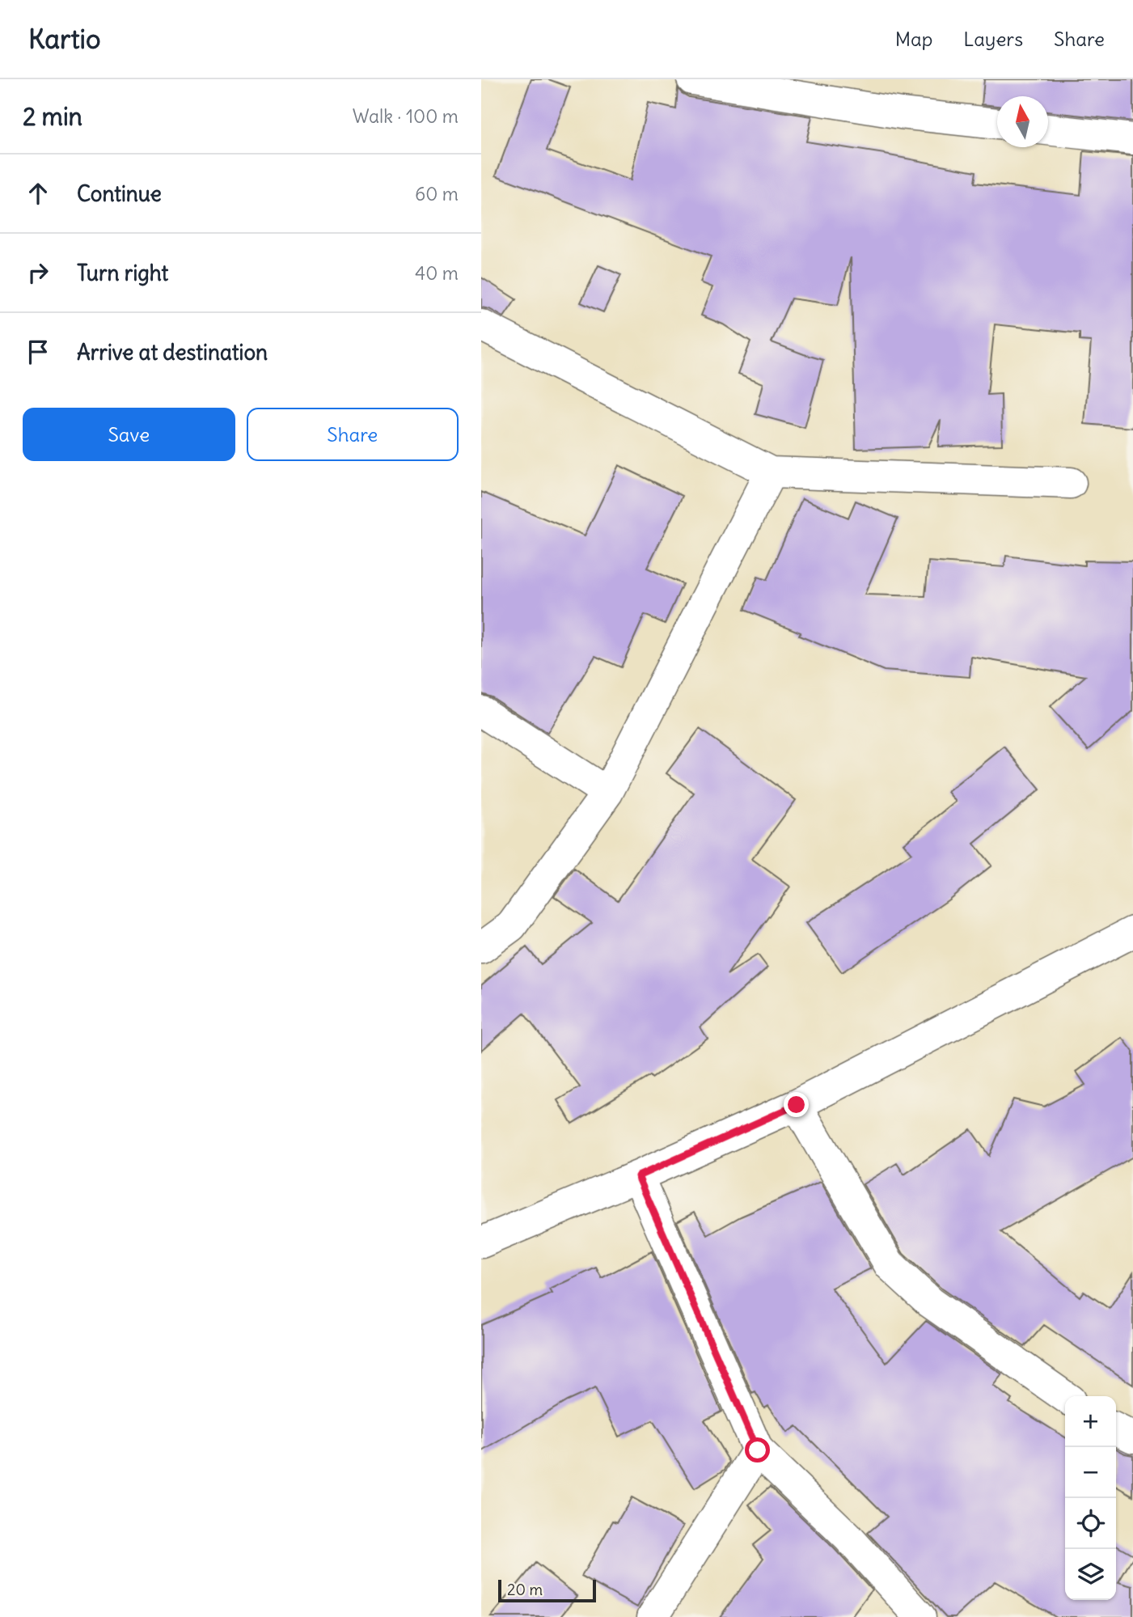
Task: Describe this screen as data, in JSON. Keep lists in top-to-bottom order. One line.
{"scale_bar":"20 m","north":"top","page":{"header":"Kartio","nav":["Map","Layers","Share"],"heading":["2 min","Walk · 100 m"],"list":[["Continue","60 m"],["Turn right","40 m"],"Arrive at destination"],"buttons":["Save","Share"],"map_buttons":["+","−"],"scale":"20 m"}}
